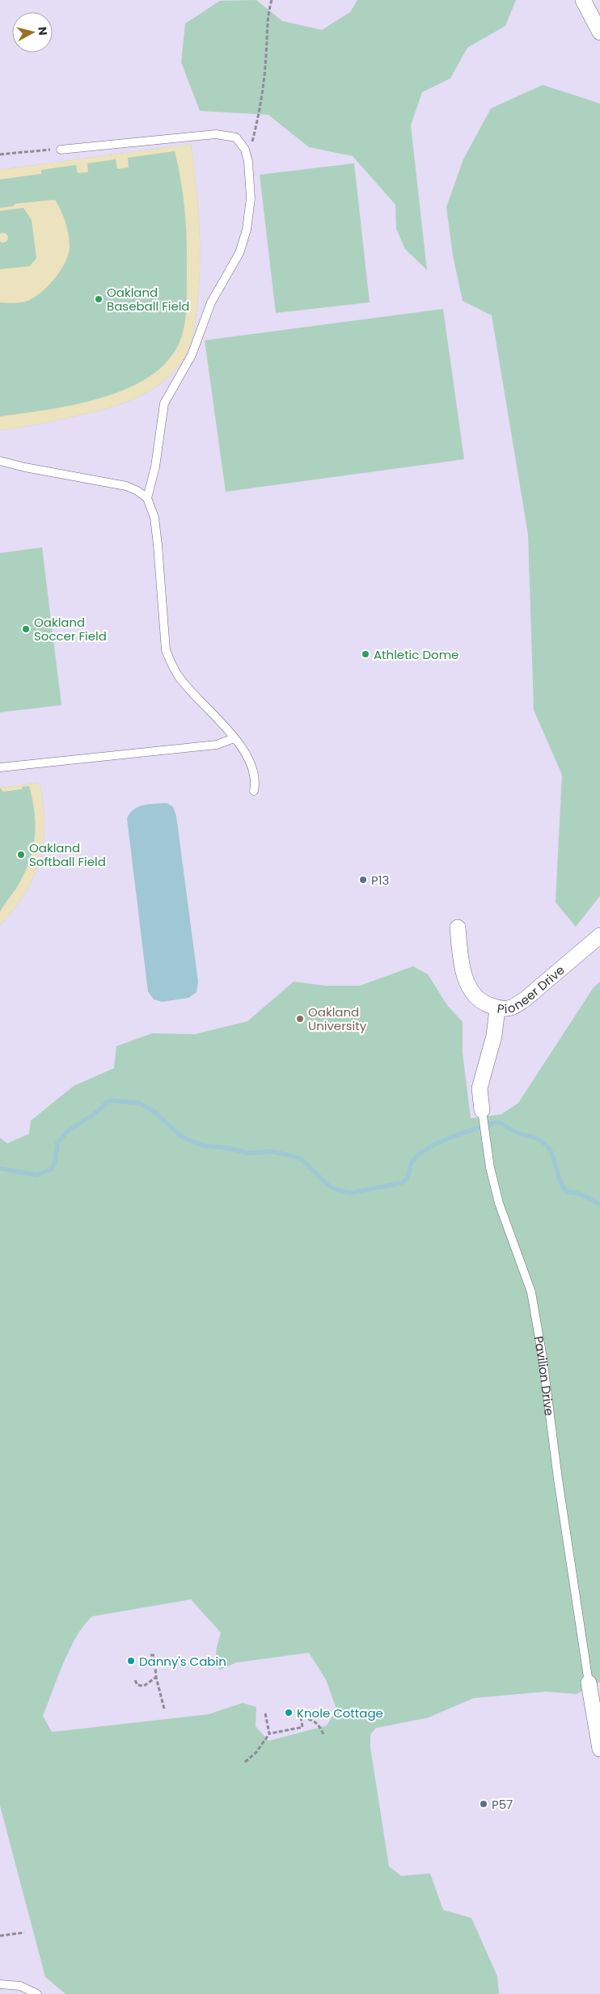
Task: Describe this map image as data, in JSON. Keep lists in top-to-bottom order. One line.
{"streets":{"street":["Pioneer Drive","Pavilion Drive"]},"crossings":[["Pioneer Drive","Pavilion Drive"]],"places":["Oakland Baseball Field","Oakland Soccer Field","Athletic Dome","Oakland Softball Field","P13","Oakland University","Danny's Cabin","Knole Cottage","P57"],"north":"right"}
